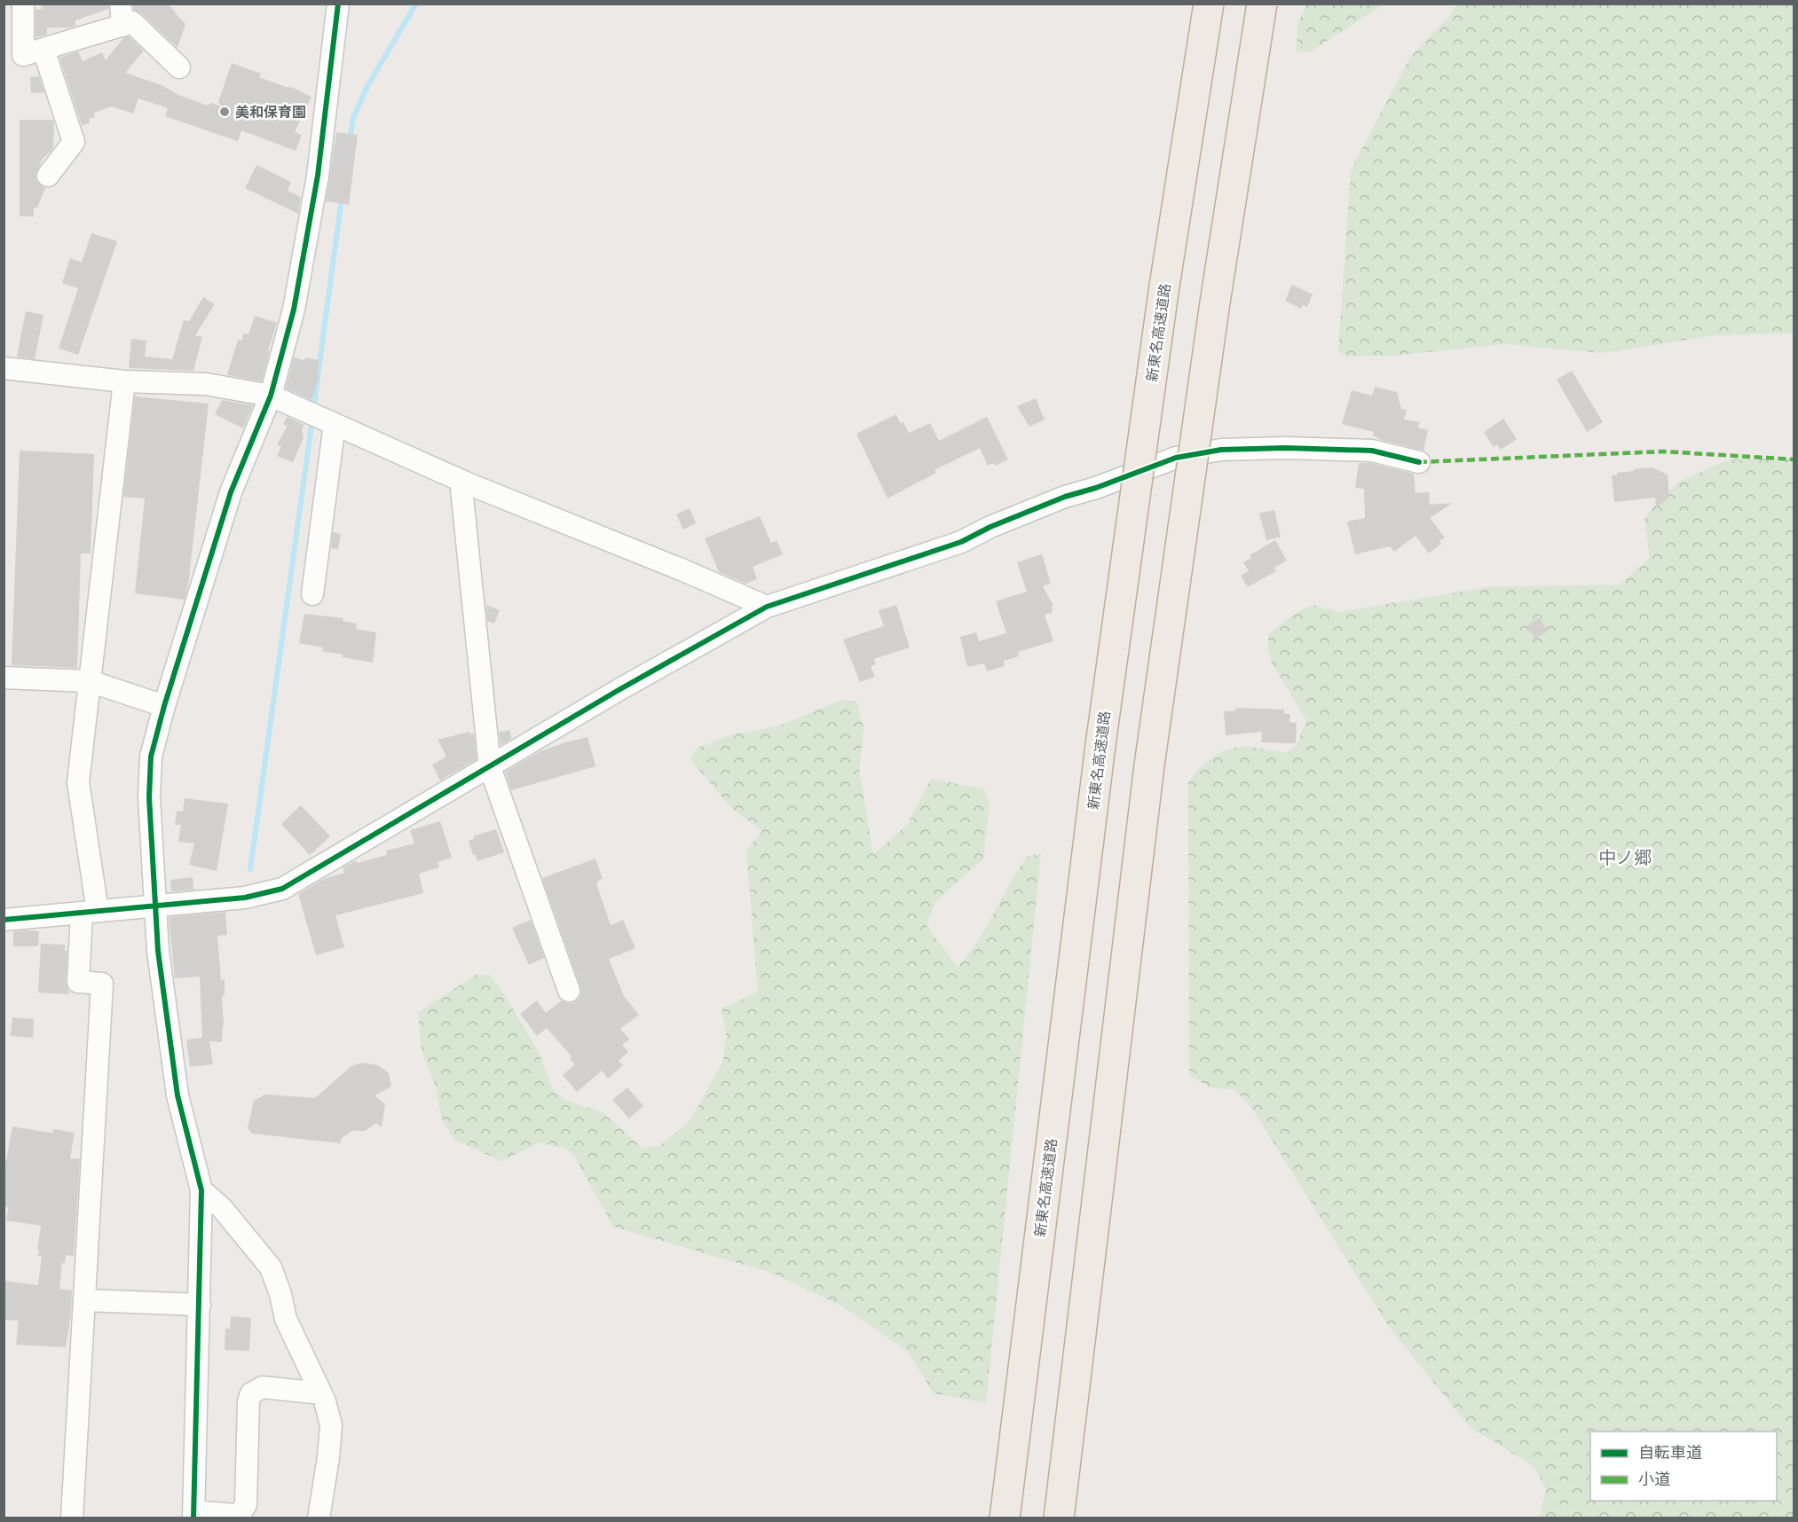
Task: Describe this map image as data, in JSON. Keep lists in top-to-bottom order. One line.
{"streets":{"highway":["新東名高速道路"]},"districts":["中ノ郷"],"places":["美和保育園"],"legend":["自転車道","小道"]}
